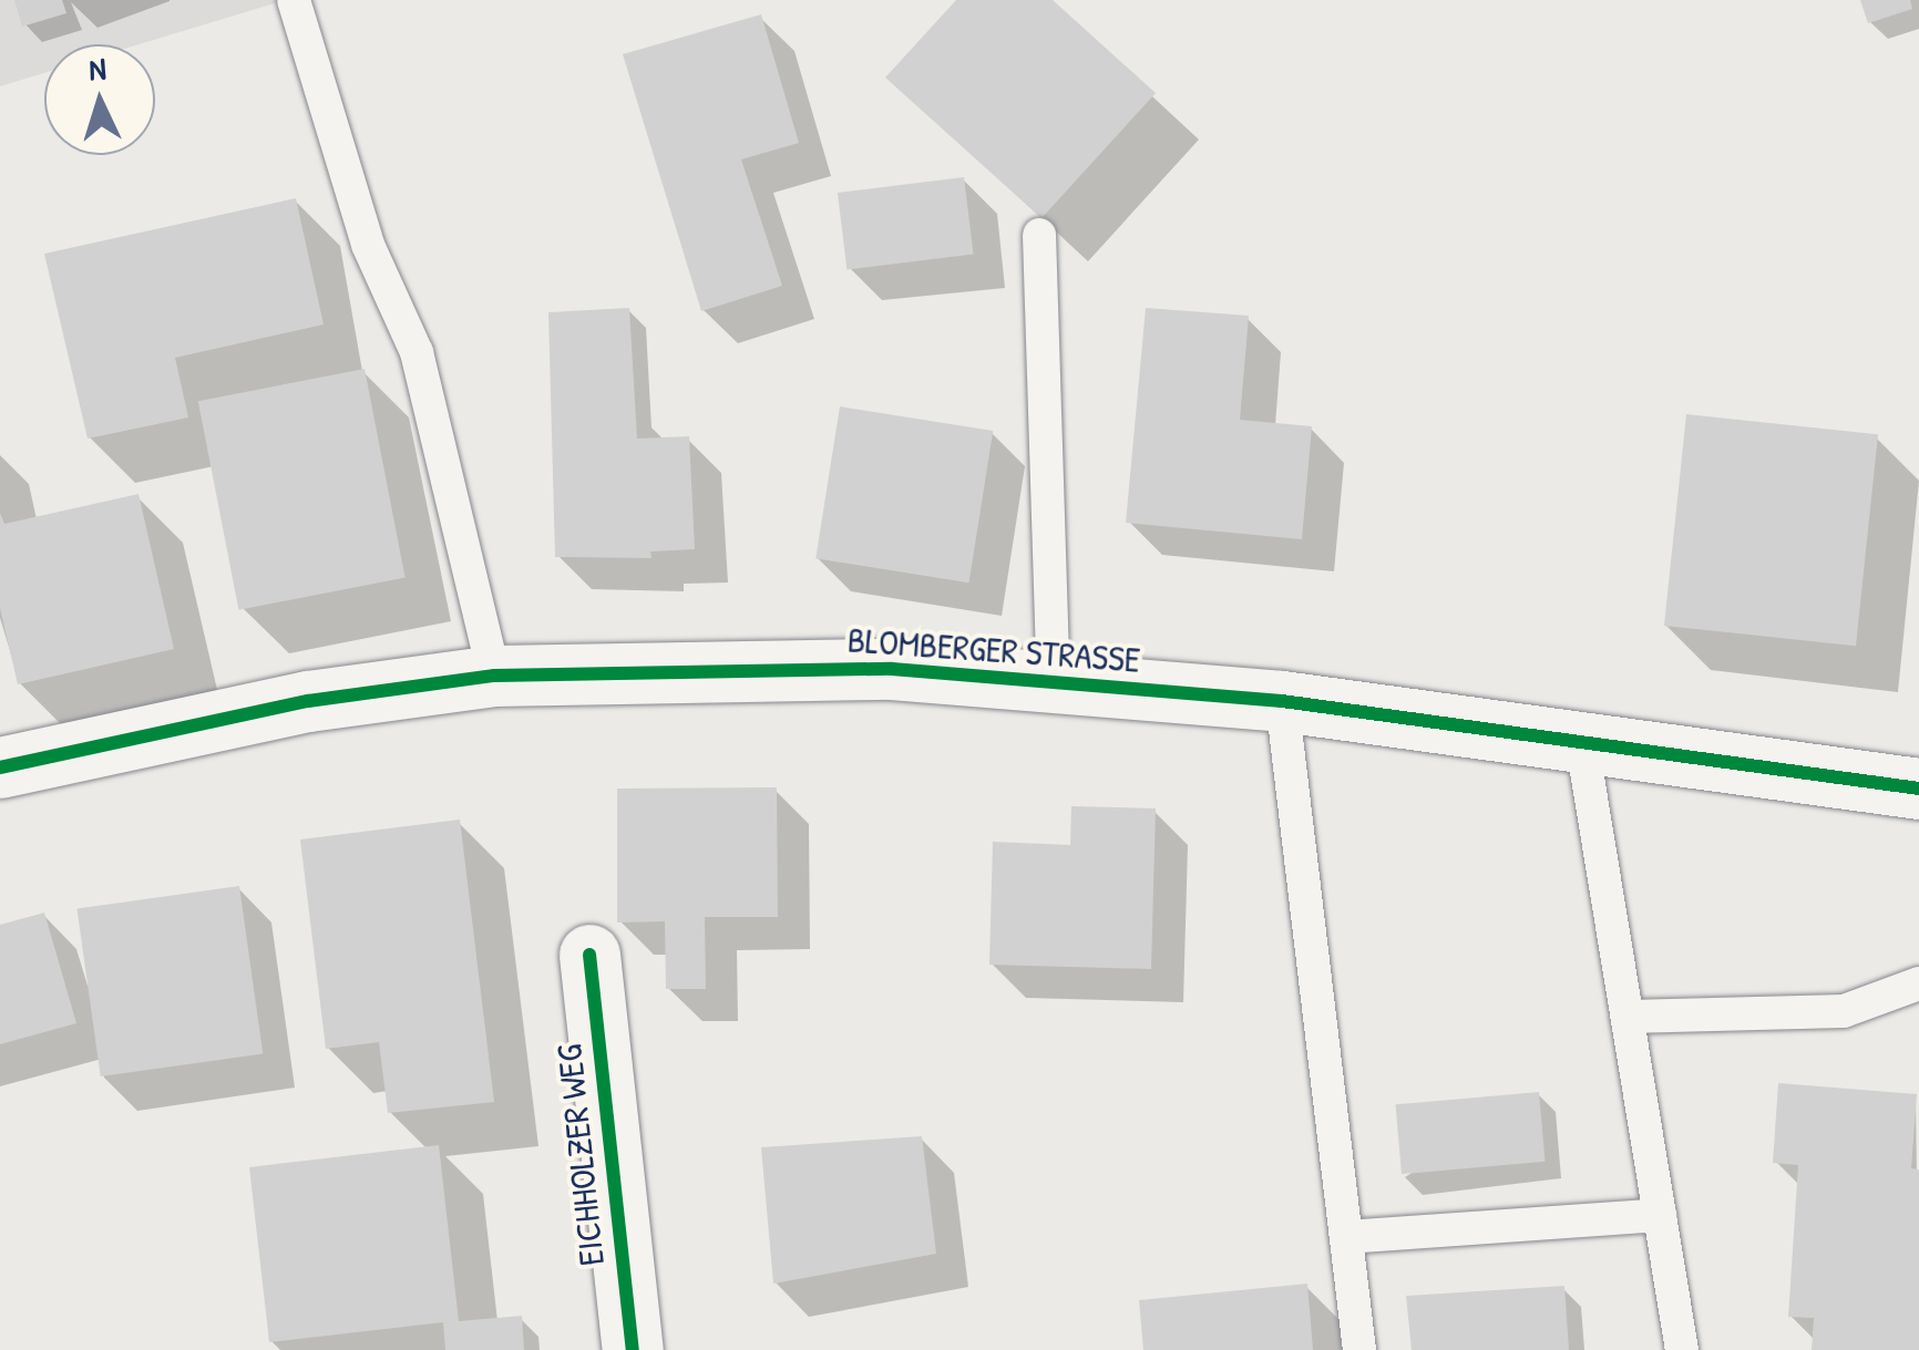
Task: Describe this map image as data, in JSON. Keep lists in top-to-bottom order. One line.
{"streets":{"street":["BLOMBERGER STRASSE","EICHHOLZER WEG"]},"north":"top"}
